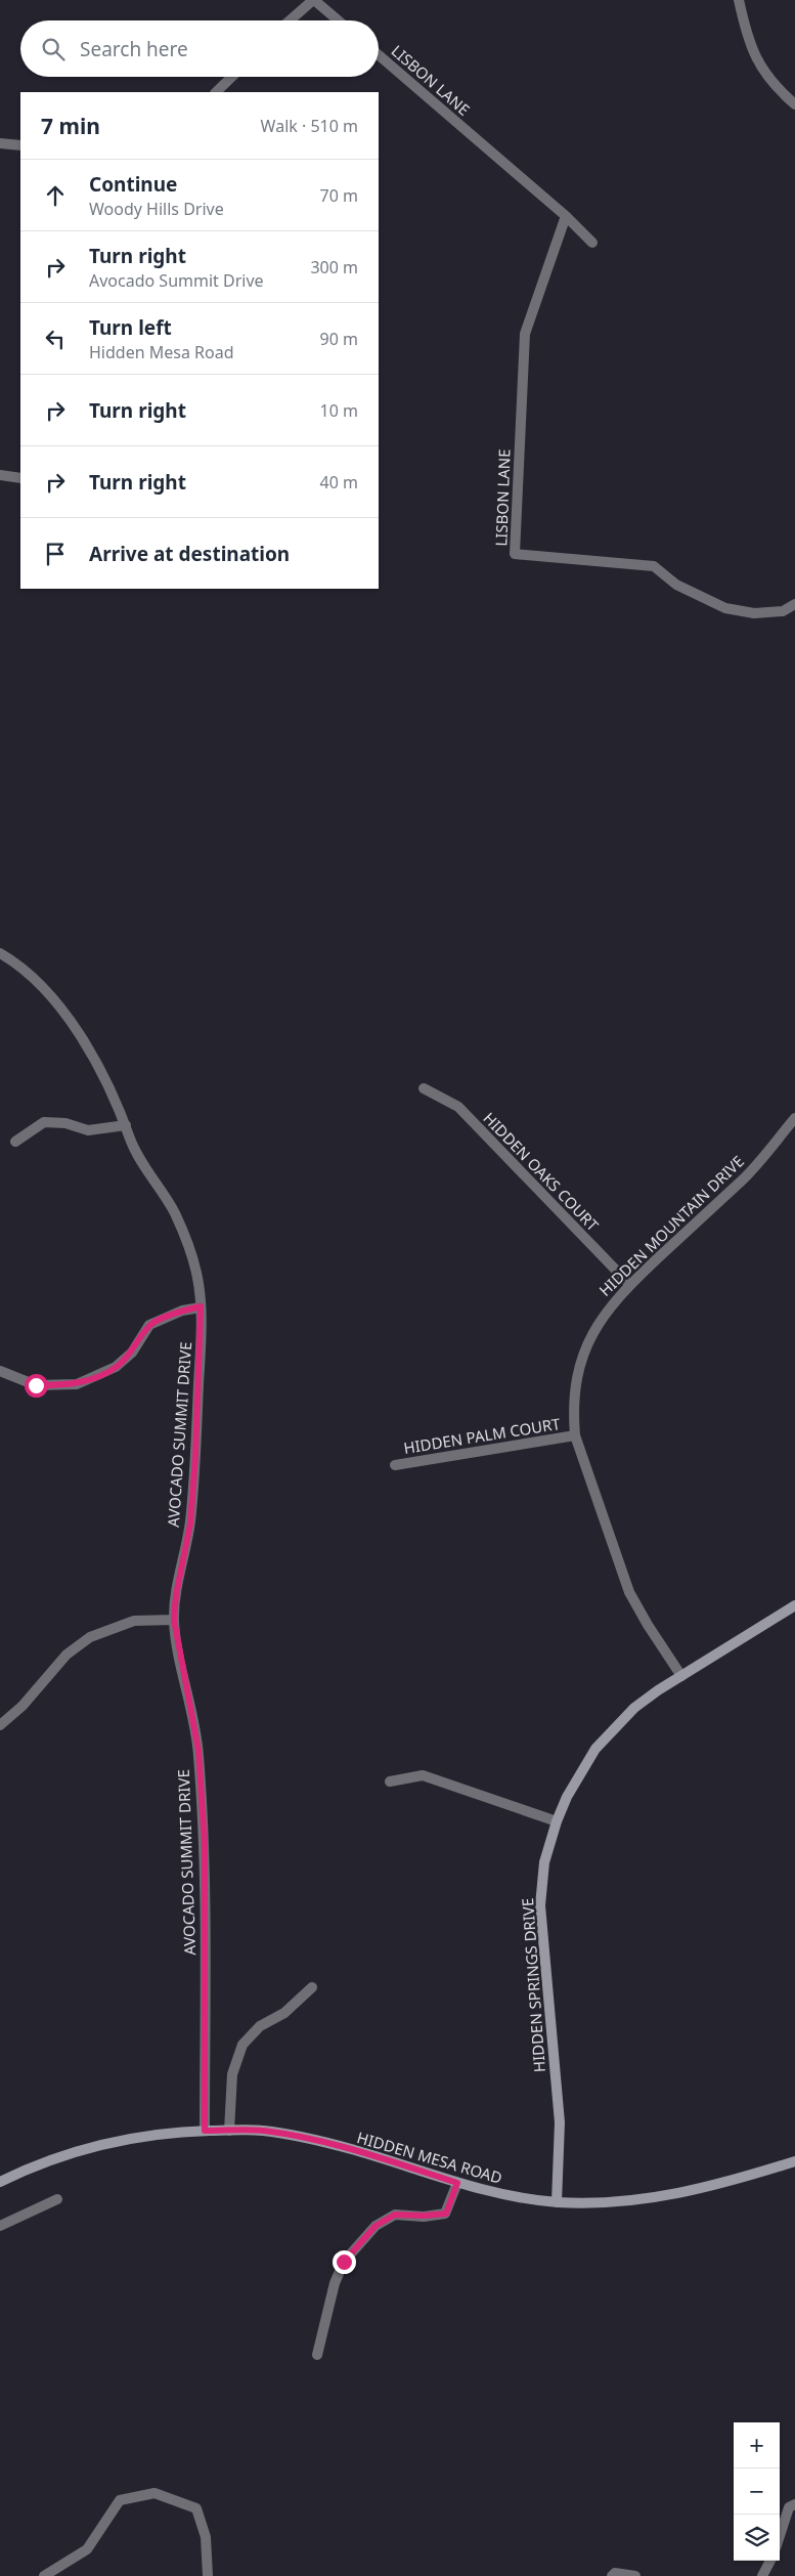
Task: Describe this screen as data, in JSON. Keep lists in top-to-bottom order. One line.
{"streets":{"street":["LISBON LANE","HIDDEN OAKS COURT","HIDDEN MOUNTAIN DRIVE","AVOCADO SUMMIT DRIVE","HIDDEN PALM COURT","HIDDEN SPRINGS DRIVE","HIDDEN MESA ROAD"]},"crossings":[["HIDDEN OAKS COURT","HIDDEN MOUNTAIN DRIVE"],["HIDDEN MOUNTAIN DRIVE","HIDDEN PALM COURT"],["HIDDEN MOUNTAIN DRIVE","HIDDEN SPRINGS DRIVE"],["AVOCADO SUMMIT DRIVE","HIDDEN MESA ROAD"],["HIDDEN SPRINGS DRIVE","HIDDEN MESA ROAD"]],"page":{"search":"Search here","heading":["7 min","Walk · 510 m"],"list":[["Continue","Woody Hills Drive","70 m"],["Turn right","Avocado Summit Drive","300 m"],["Turn left","Hidden Mesa Road","90 m"],["Turn right","10 m"],["Turn right","40 m"],"Arrive at destination"],"map_buttons":["+","−"]}}
